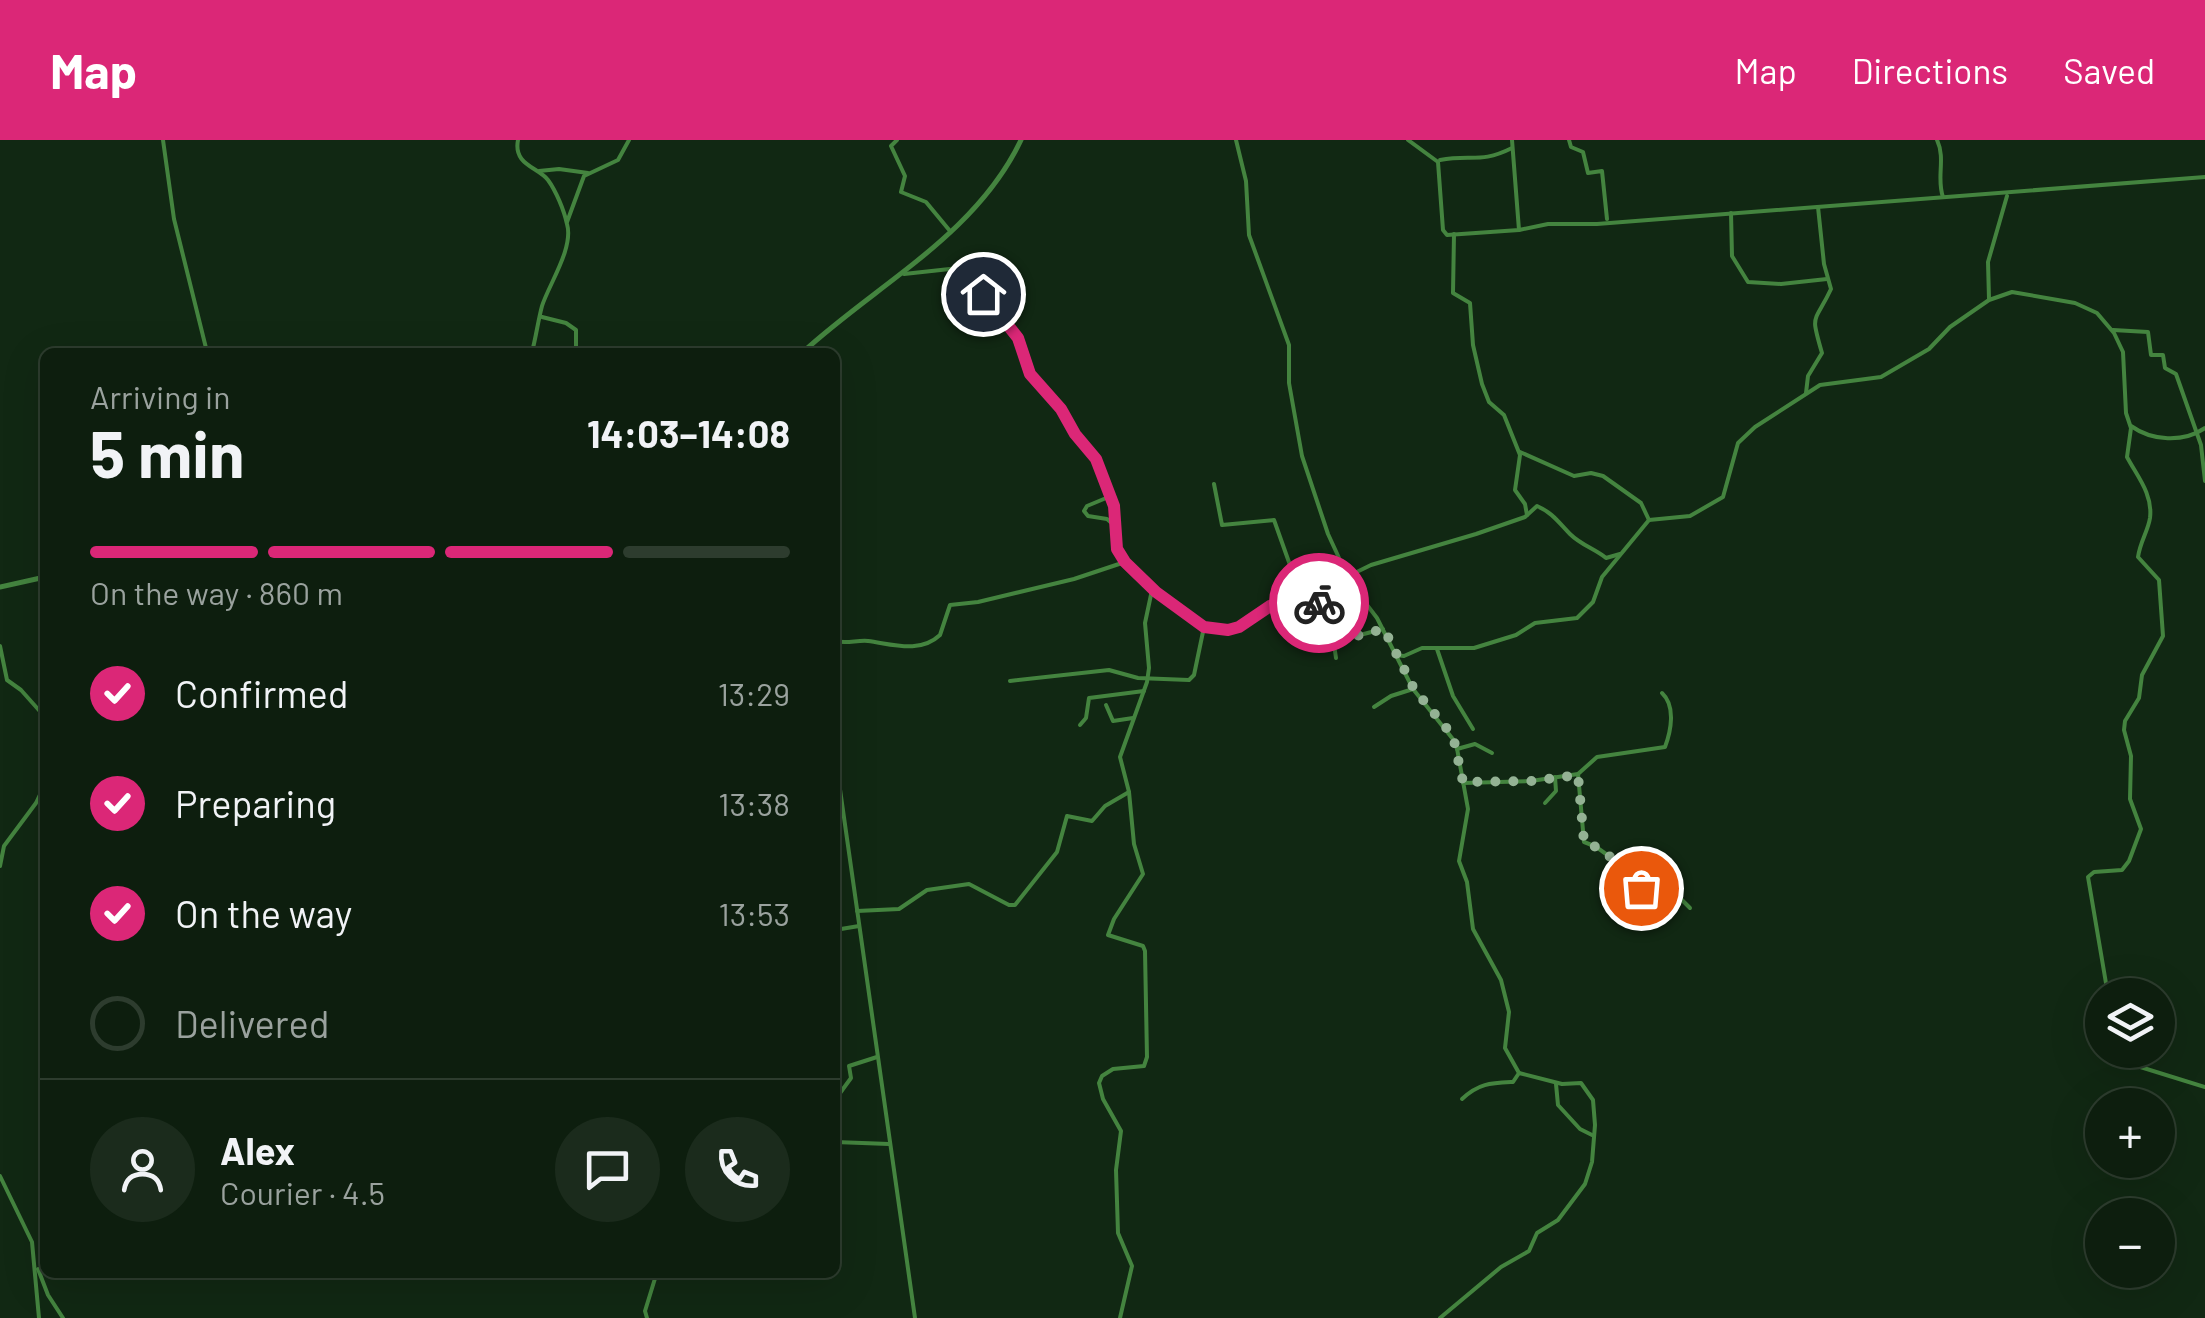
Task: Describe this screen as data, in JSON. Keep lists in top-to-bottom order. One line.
{"page":{"header":"Map","nav":["Map","Directions","Saved"],"heading":["5 min","Arriving in","14:03–14:08"],"panel":["Alex","Courier · 4.5"],"bar":"On the way · 860 m","list":[["Confirmed","13:29"],["Preparing","13:38"],["On the way","13:53"],"Delivered"],"map_buttons":["+","−"]}}
